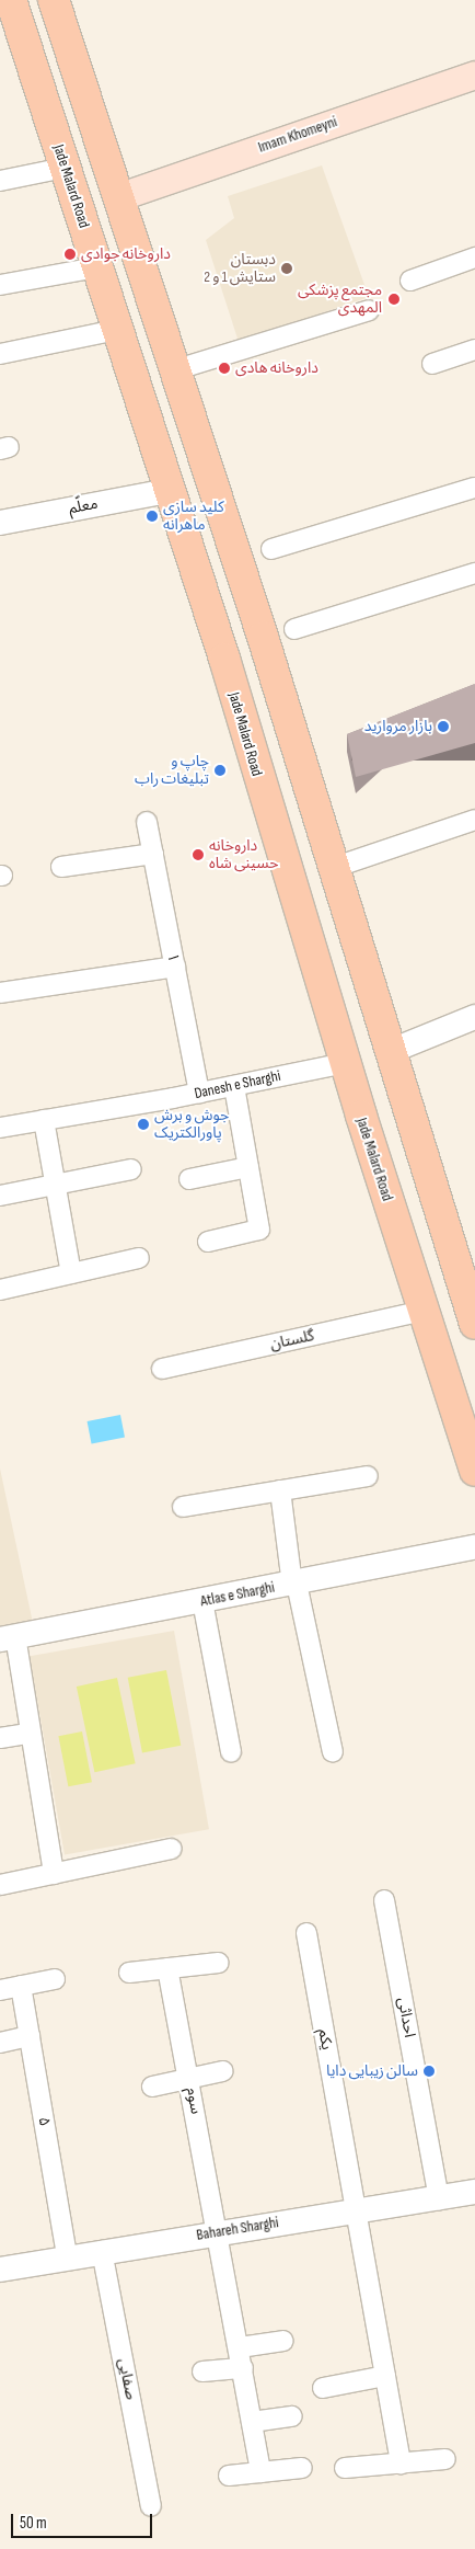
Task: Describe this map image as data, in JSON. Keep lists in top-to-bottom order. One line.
{"streets":{"main road":["Imam Khomeyni","Jade Malard Road"],"street":["معلّم","۱","Danesh e Sharghi","گلستان","Atlas e Sharghi","احداثی","یکم","سوم","۵","Bahareh Sharghi","صفایی"]},"crossings":[["Jade Malard Road","معلّم"],["Jade Malard Road","Danesh e Sharghi"],["Jade Malard Road","گلستان"],["۱","Danesh e Sharghi"],["احداثی","Bahareh Sharghi"],["یکم","Bahareh Sharghi"],["سوم","Bahareh Sharghi"],["۵","Bahareh Sharghi"],["Bahareh Sharghi","صفایی"]],"places":["داروخانه جوادی","دبستان ستایش 1 و 2","مجتمع پزشکی المهدی","داروخانه هادی","کلید سازی ماهرانه","بازار مروارید","چاپ و تبلیغات راب","داروخانه حسینی شاه","جوش و برش پاورالکتریک","سالن زیبایی دایا"],"scale_bar":"50 m"}
